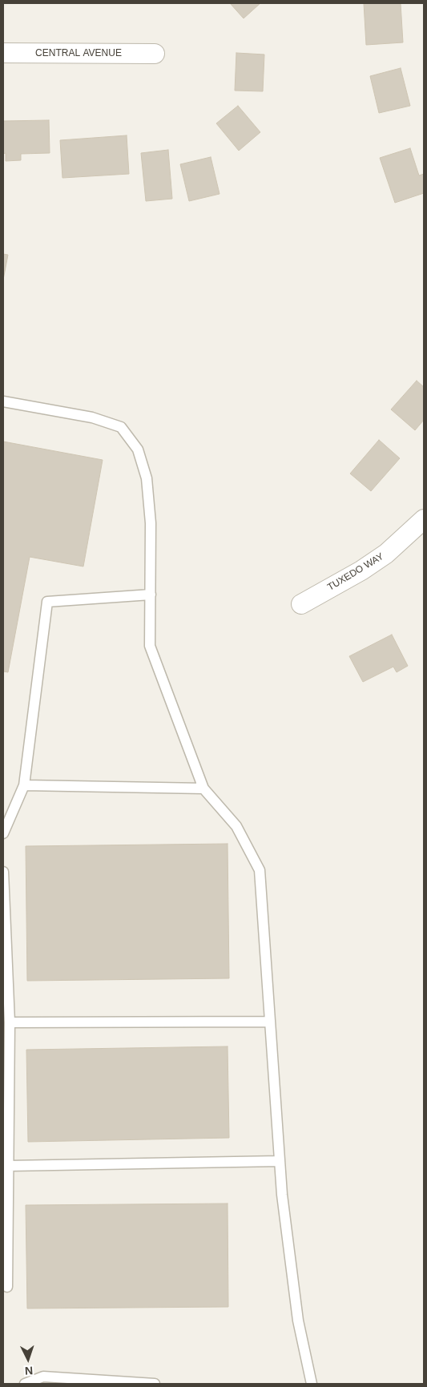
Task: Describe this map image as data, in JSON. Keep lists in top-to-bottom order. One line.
{"streets":{"street":["CENTRAL AVENUE","TUXEDO WAY"]},"north":"bottom"}
